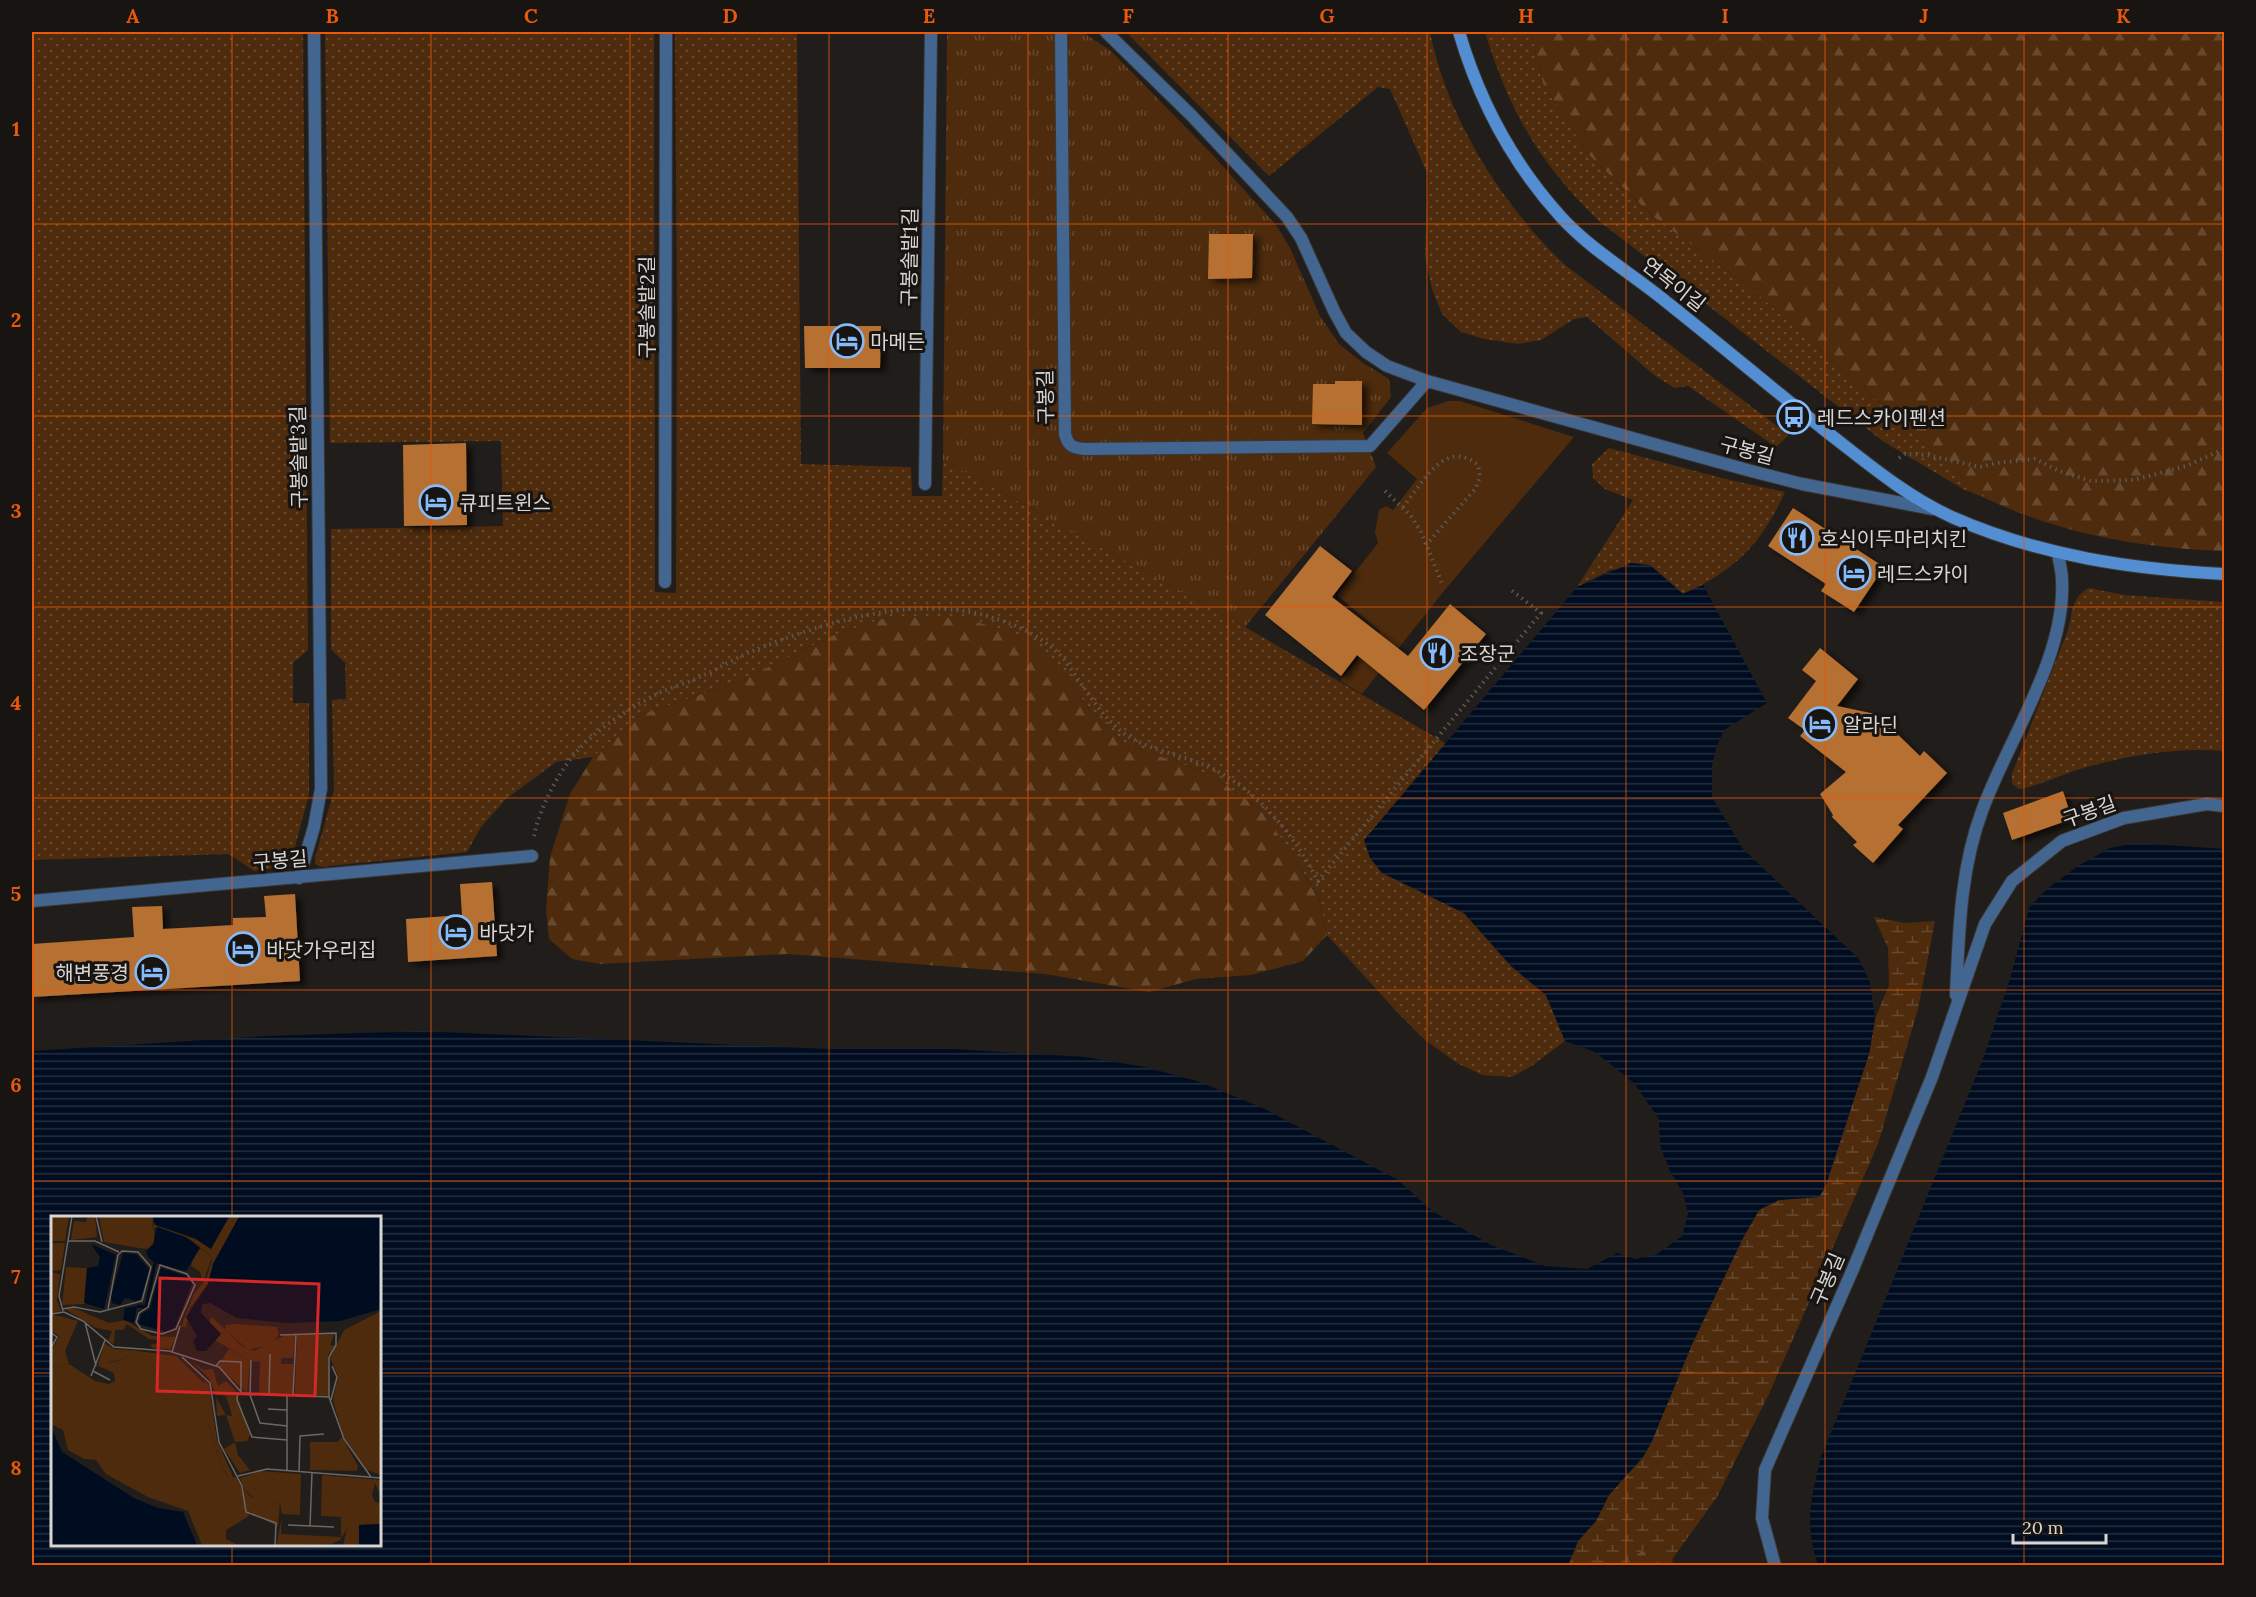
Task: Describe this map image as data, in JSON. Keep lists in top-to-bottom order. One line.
{"streets":{"street":["구봉솔밭1길","연목이길","구봉솔밭2길","구봉길","구봉솔밭3길"]},"crossings":[["연목이길","구봉길"],["구봉길","구봉솔밭3길"]],"places":{"hotel":["마메든","큐피트윈스","레드스카이","알라딘","바닷가","바닷가우리집","해변풍경"],"bus stop":["레드스카이펜션"],"restaurant":["호식이두마리치킨","조장군"]},"scale_bar":"20 m","grid":{"columns":["A","B","C","D","E","F","G","H","I","J","K"],"rows":["1","2","3","4","5","6","7","8"]}}
